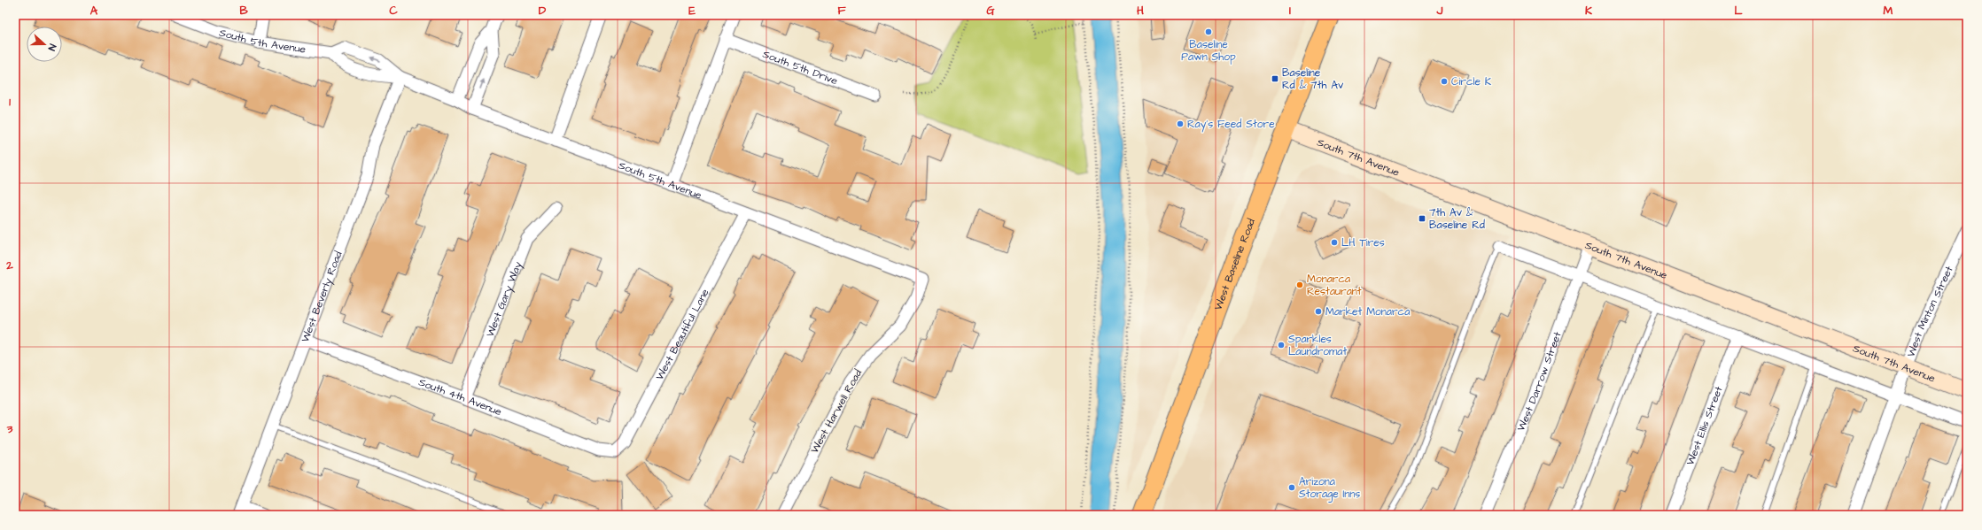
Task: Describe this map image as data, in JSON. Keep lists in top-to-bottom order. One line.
{"streets":{"main road":["South 7th Avenue","West Baseline Road"],"street":["South 5th Avenue","South 5th Drive","West Beverly Road","West Gary Way","West Minton Street","West Beautiful Lane","West Darrow Street","South 4th Avenue","West Harwell Road","West Ellis Street"]},"crossings":[["South 5th Avenue","West Beverly Road"],["South 5th Avenue","West Beautiful Lane"],["South 5th Avenue","West Harwell Road"],["South 7th Avenue","West Baseline Road"],["South 7th Avenue","West Minton Street"],["South 7th Avenue","West Darrow Street"],["West Beverly Road","South 4th Avenue"],["West Gary Way","South 4th Avenue"],["West Beautiful Lane","South 4th Avenue"]],"places":{"other":["Baseline Pawn Shop","Circle K","Ray's Feed Store","LH Tires","Monarca Restaurant","Market Monarca","Sparkles Laundromat","Arizona Storage Inns"],"transit":["Baseline Rd & 7th Av","7th Av & Baseline Rd"]},"north":"right","grid":{"columns":["A","B","C","D","E","F","G","H","I","J","K","L","M"],"rows":["1","2","3"]}}
